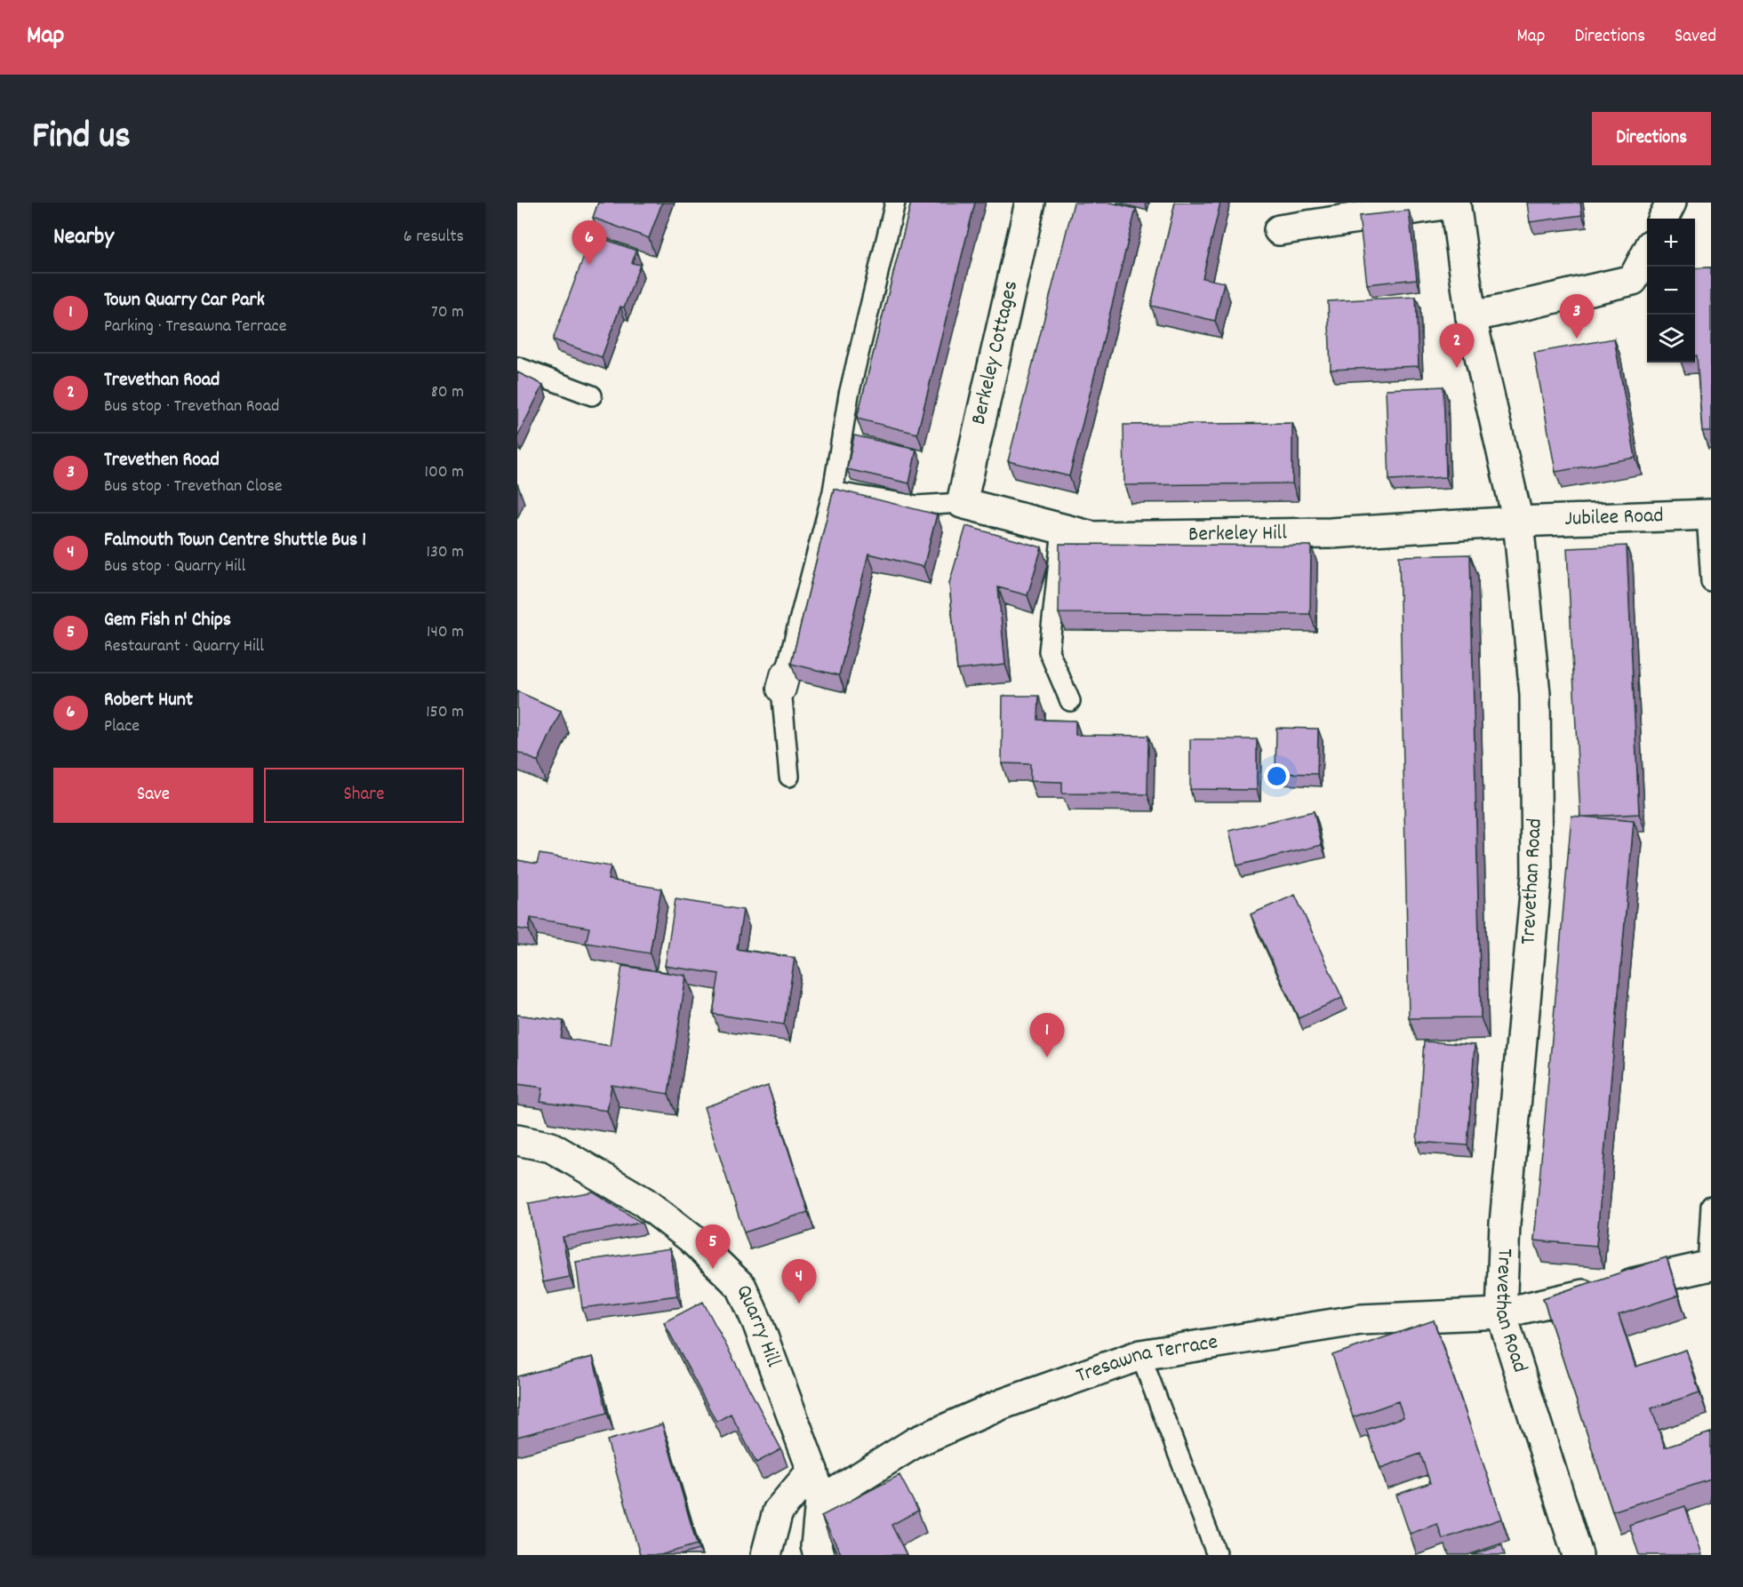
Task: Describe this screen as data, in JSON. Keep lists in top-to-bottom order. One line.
{"streets":{"street":["Berkeley Cottages","Jubilee Road","Berkeley Hill","Trevethan Road","Quarry Hill","Tresawna Terrace"]},"crossings":[["Berkeley Cottages","Berkeley Hill"],["Jubilee Road","Berkeley Hill"],["Jubilee Road","Trevethan Road"],["Berkeley Hill","Trevethan Road"],["Trevethan Road","Tresawna Terrace"],["Quarry Hill","Tresawna Terrace"]],"page":{"header":"Map","nav":["Map","Directions","Saved"],"title":"Find us","buttons":["Directions",["Save","Share"]],"heading":["Nearby","6 results"],"map_buttons":["+","−"],"pins":["6","3","2","1","5","4"],"list":[{"mark":"1","name":"Town Quarry Car Park","note":"Parking · Tresawna Terrace","value":"70 m"},{"mark":"2","name":"Trevethan Road","note":"Bus stop · Trevethan Road","value":"80 m"},{"mark":"3","name":"Trevethen Road","note":"Bus stop · Trevethan Close","value":"100 m"},{"mark":"4","name":"Falmouth Town Centre Shuttle Bus 1","note":"Bus stop · Quarry Hill","value":"130 m"},{"mark":"5","name":"Gem Fish n' Chips","note":"Restaurant · Quarry Hill","value":"140 m"},{"mark":"6","name":"Robert Hunt","note":"Place","value":"150 m"}]}}
